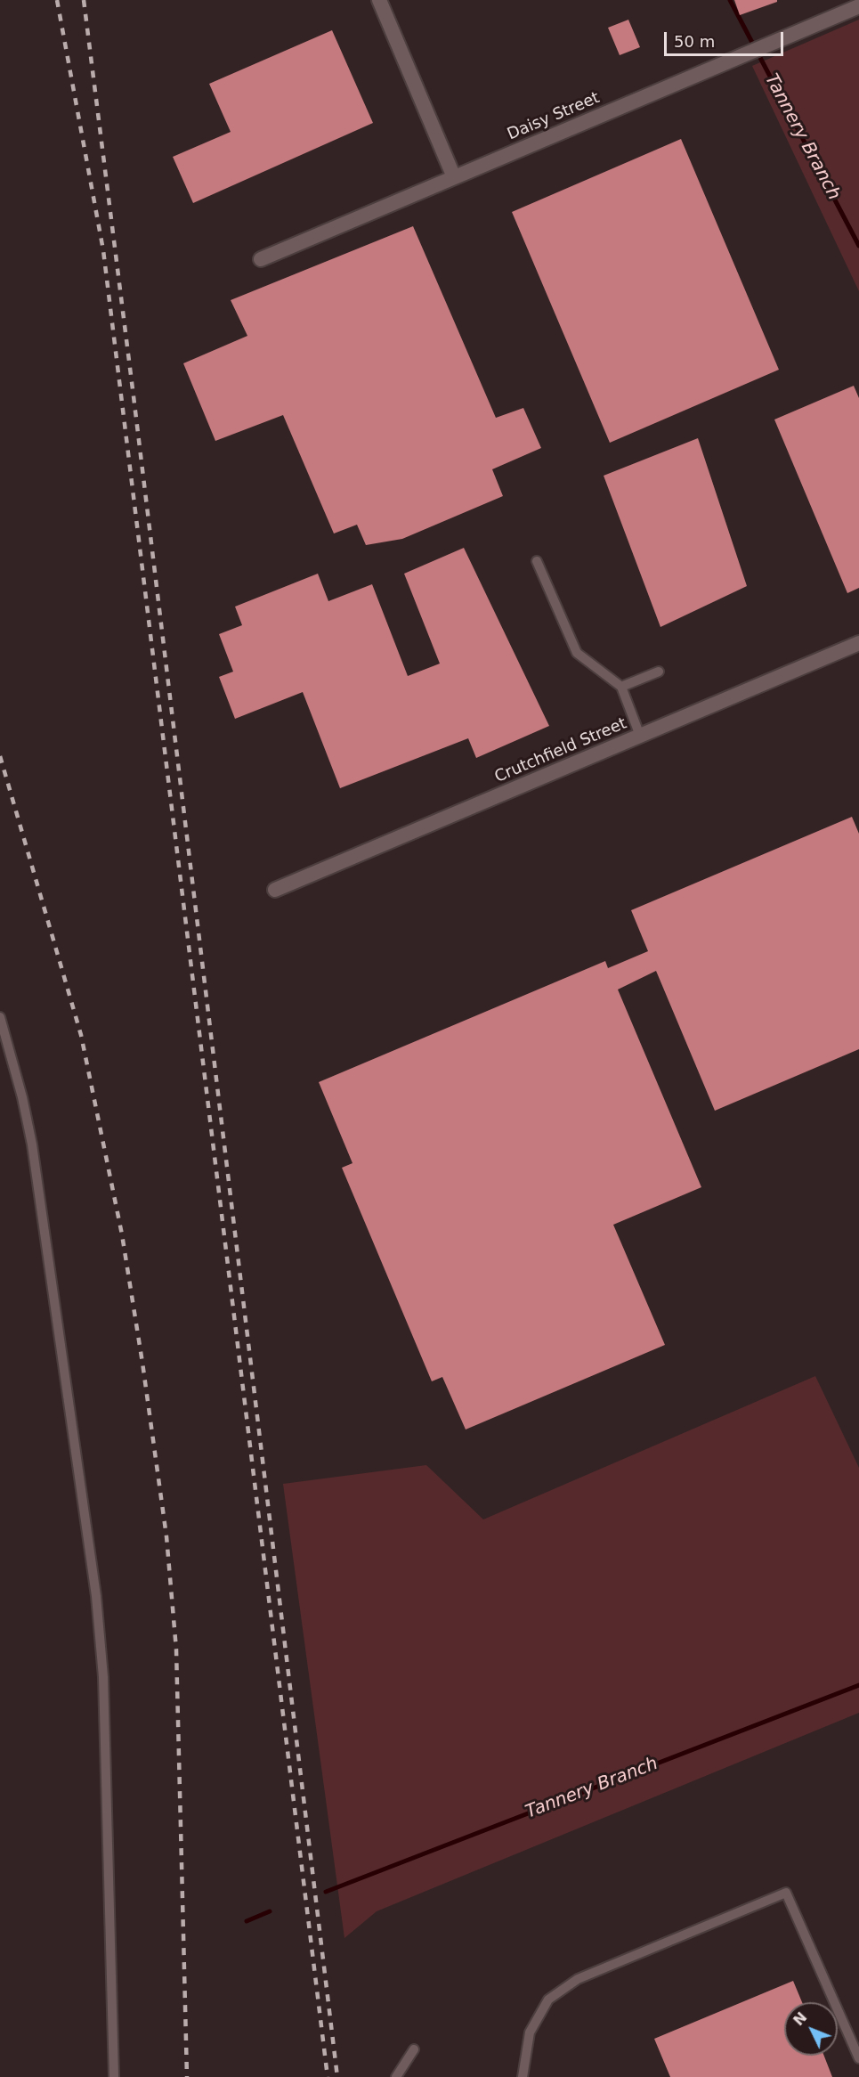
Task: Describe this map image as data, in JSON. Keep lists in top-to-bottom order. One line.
{"streets":{"street":["Daisy Street","Crutchfield Street"]},"water":["Tannery Branch"],"scale_bar":"50 m","north":"top left"}
